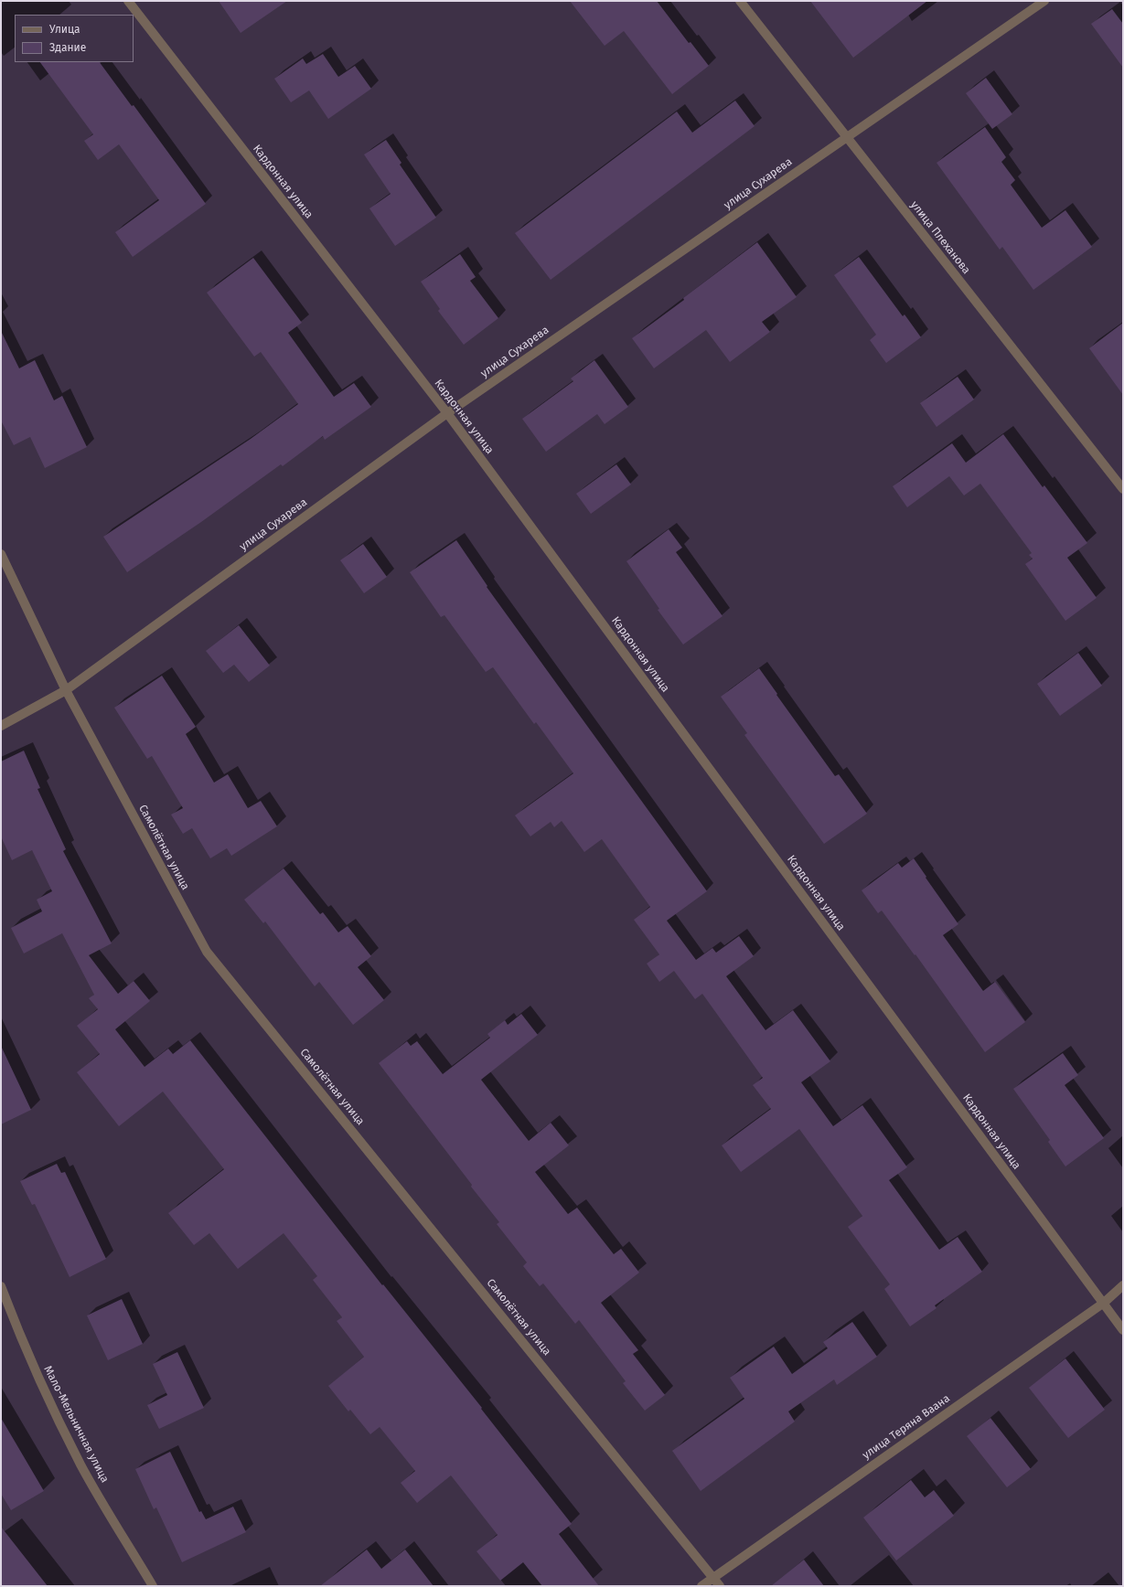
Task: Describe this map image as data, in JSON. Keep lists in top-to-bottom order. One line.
{"streets":{"street":["Кардонная улица","улица Сухарева","улица Плеханова","Самолётная улица","Мало-Мельничная улица","улица Теряна Ваана"]},"crossings":[["Кардонная улица","улица Сухарева"],["Кардонная улица","улица Теряна Ваана"],["улица Сухарева","улица Плеханова"],["улица Сухарева","Самолётная улица"],["Самолётная улица","улица Теряна Ваана"]],"legend":["Улица","Здание"]}
